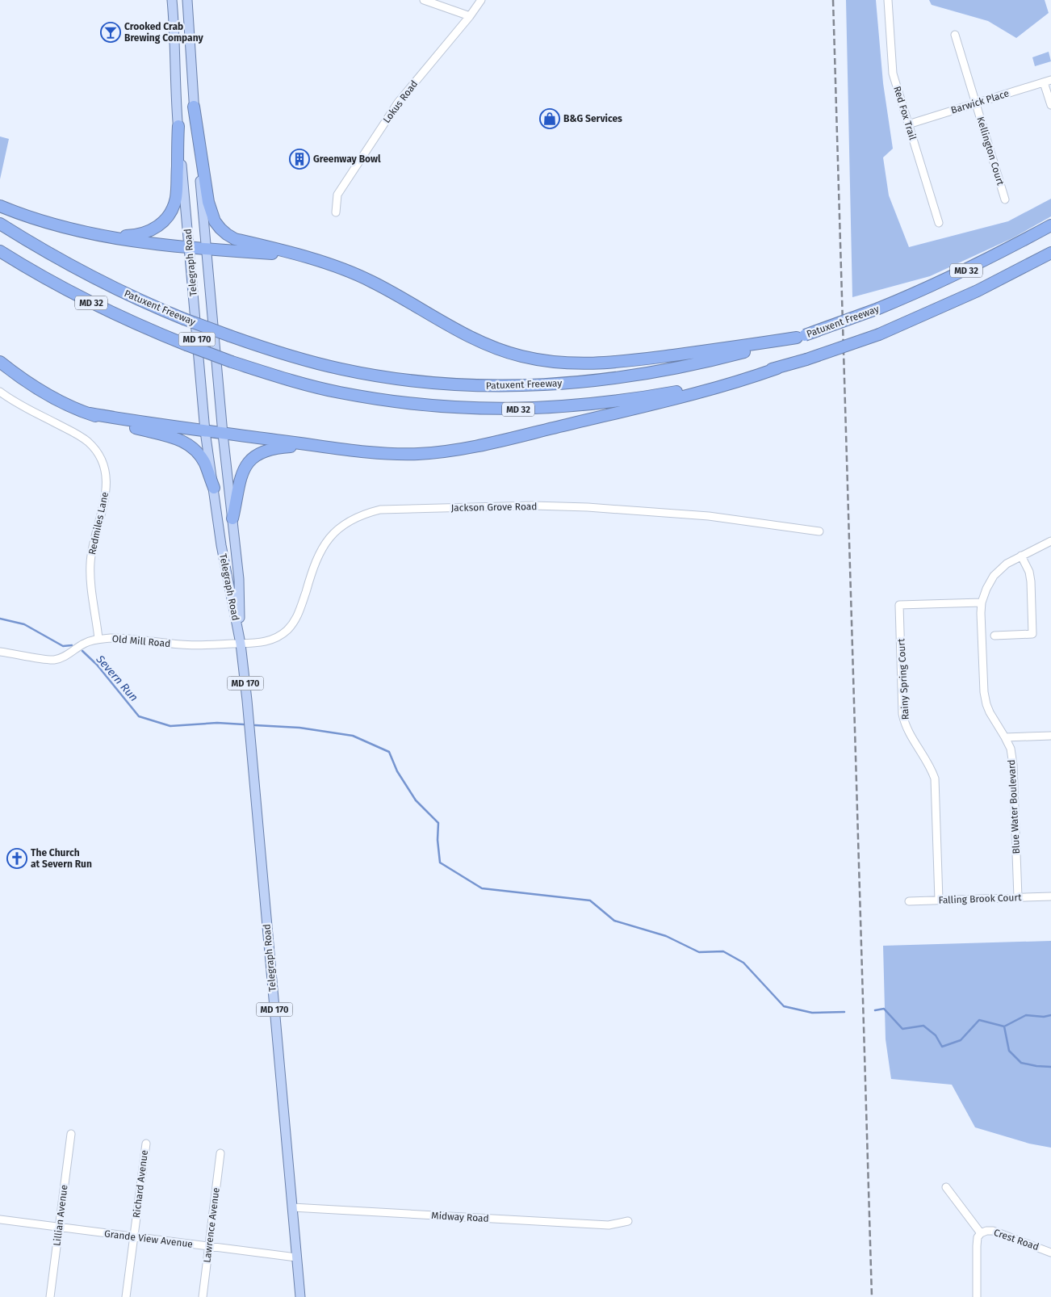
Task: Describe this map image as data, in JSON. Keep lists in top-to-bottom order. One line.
{"streets":{"highway":["MD 32","Patuxent Freeway"],"main road":["Telegraph Road","MD 170"],"street":["Lokus Road","Barwick Place","Red Fox Trail","Kellington Court","Jackson Grove Road","Redmiles Lane","Old Mill Road","Rainy Spring Court","Blue Water Boulevard","Falling Brook Court","Richard Avenue","Lillian Avenue","Midway Road","Lawrence Avenue","Grande View Avenue","Crest Road"]},"crossings":[["Barwick Place","Red Fox Trail"],["Barwick Place","Kellington Court"],["Telegraph Road","Jackson Grove Road"],["Telegraph Road","Old Mill Road"],["Telegraph Road","Midway Road"],["Telegraph Road","Grande View Avenue"],["Jackson Grove Road","Old Mill Road"],["Redmiles Lane","Old Mill Road"],["Rainy Spring Court","Blue Water Boulevard"],["Rainy Spring Court","Falling Brook Court"],["Blue Water Boulevard","Falling Brook Court"],["Richard Avenue","Grande View Avenue"],["Lillian Avenue","Grande View Avenue"],["Lawrence Avenue","Grande View Avenue"]],"water":["Severn Run"],"places":{"bar":["Crooked Crab Brewing Company"],"shop":["B&G Services"],"building":["Greenway Bowl"],"church":["The Church at Severn Run"]}}
